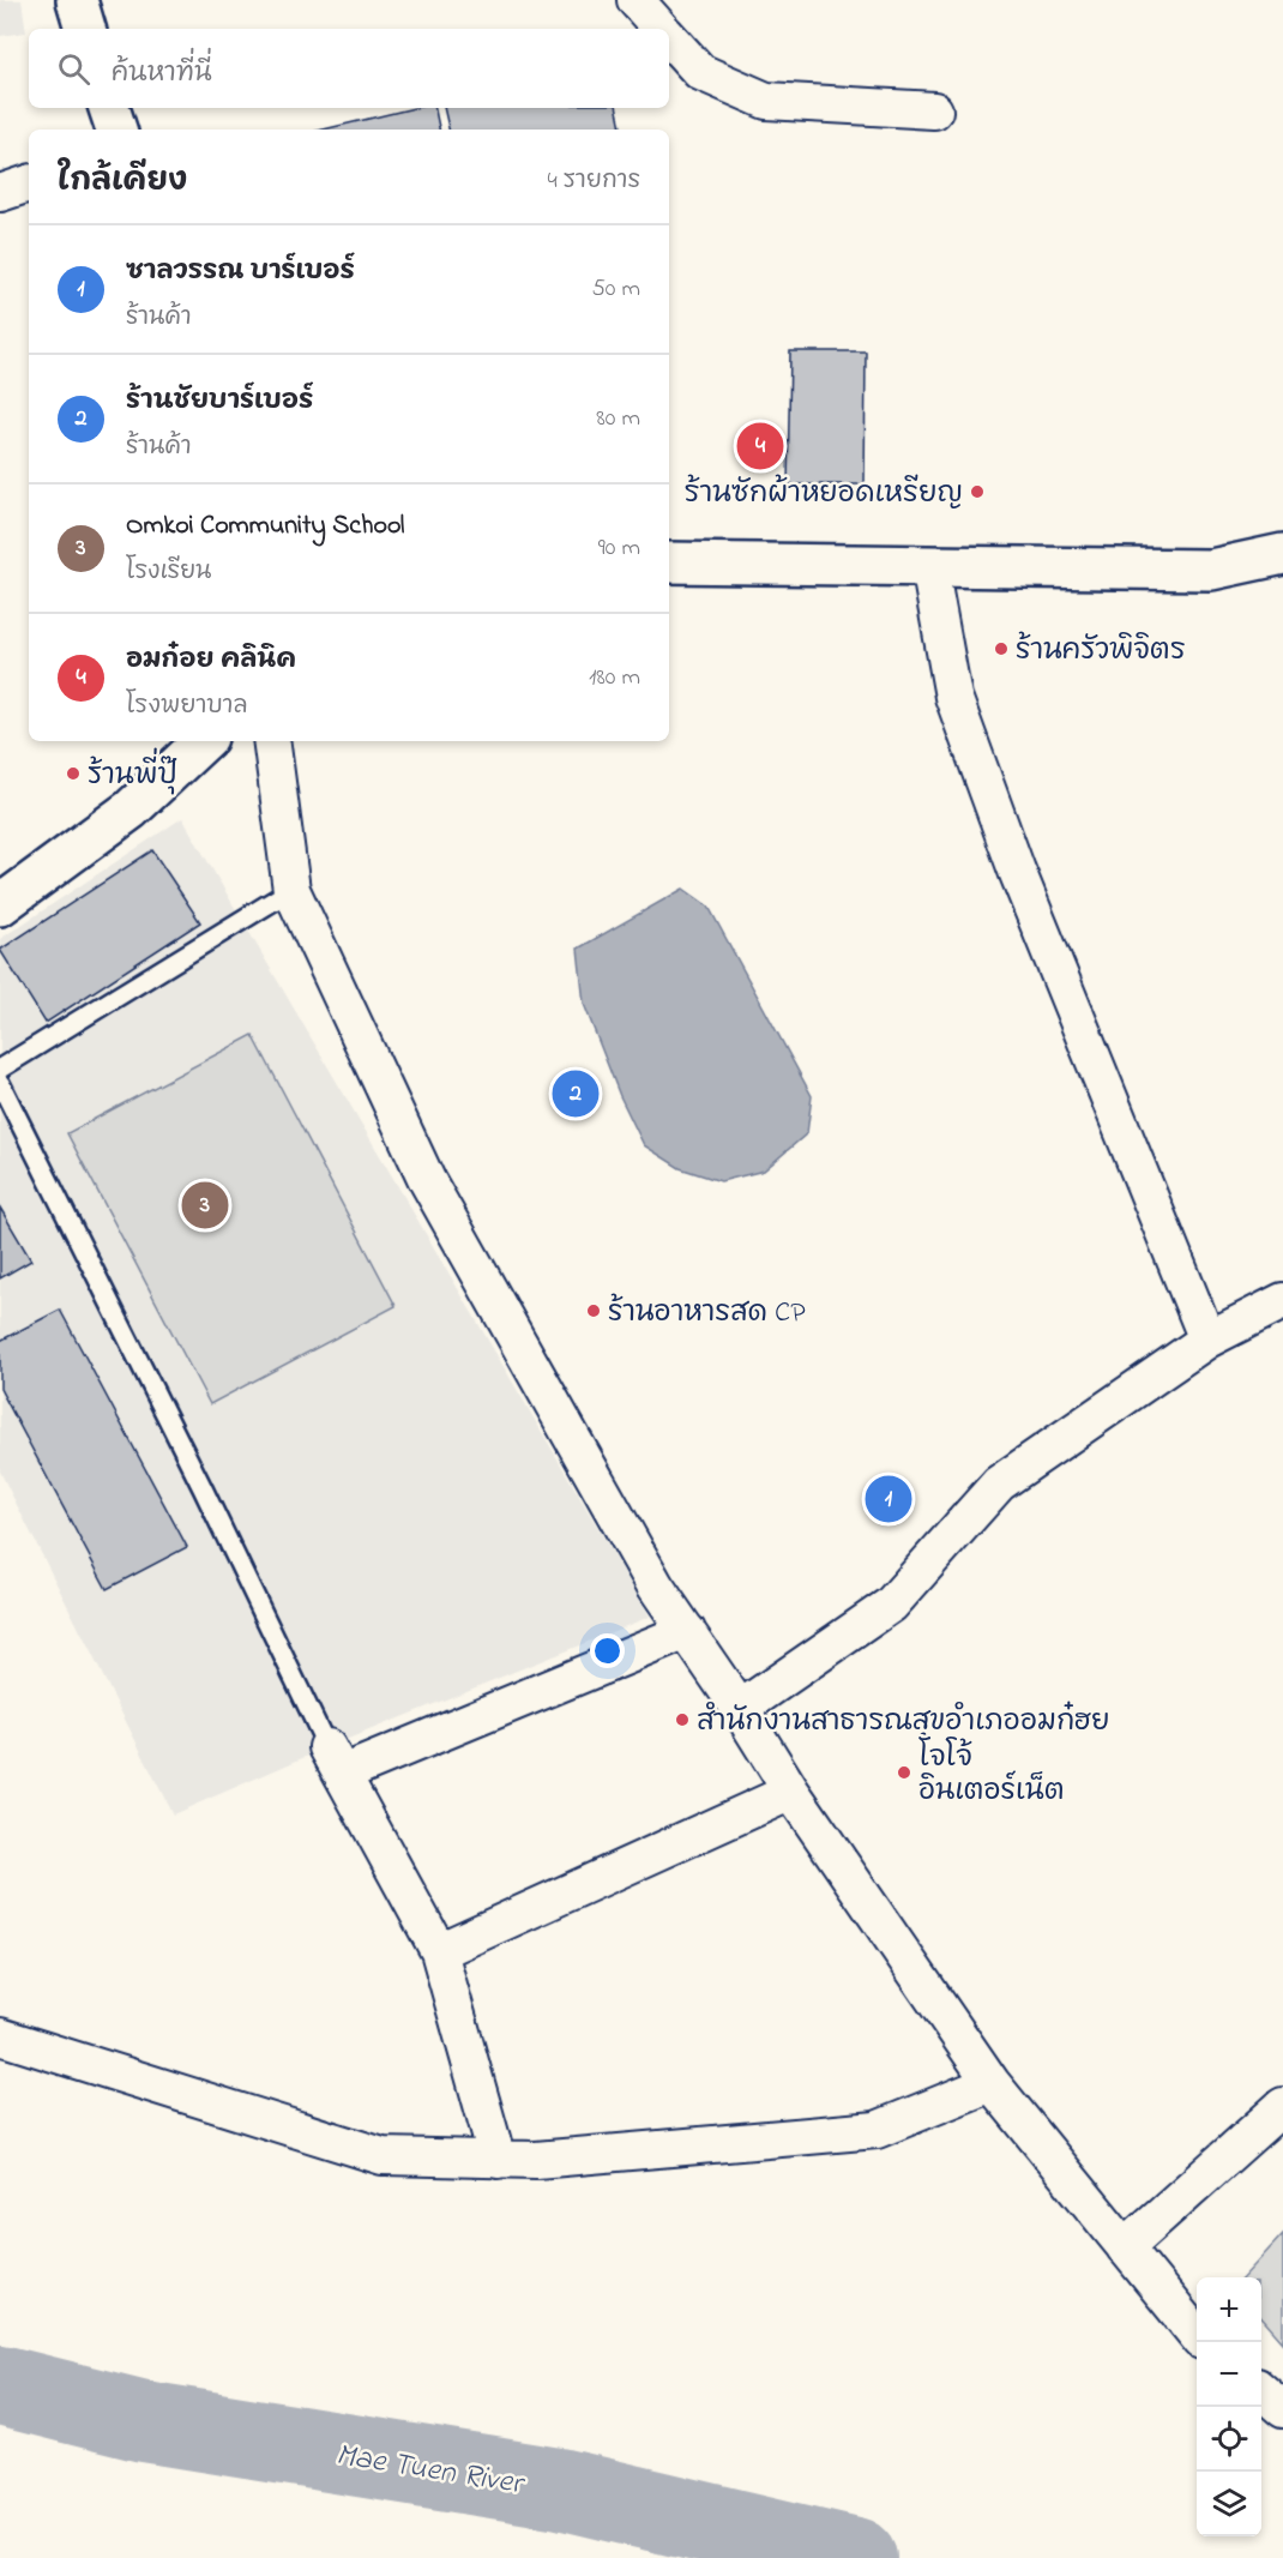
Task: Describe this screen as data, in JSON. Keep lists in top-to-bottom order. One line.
{"water":["Mae Tuen River"],"places":["ร้านซักผ้าหยอดเหรียญ","ร้านครัวพิจิตร","ร้านพี่ปุ๊","ร้านอาหารสด CP","สำนักงานสาธารณสุขอำเภออมก๋ฮย","โจโจ้ อินเตอร์เน็ต"],"page":{"search":"ค้นหาที่นี่","heading":["ใกล้เคียง","4 รายการ"],"list":[{"mark":"1","name":"ซาลวรรณ บาร์เบอร์","note":"ร้านค้า","value":"50 m"},{"mark":"2","name":"ร้านชัยบาร์เบอร์","note":"ร้านค้า","value":"80 m"},{"mark":"3","name":"Omkoi Community School","note":"โรงเรียน","value":"90 m"},{"mark":"4","name":"อมก๋อย คลินิค","note":"โรงพยาบาล","value":"180 m"}],"pins":["4","2","3","1"],"map_buttons":["+","−"]}}
